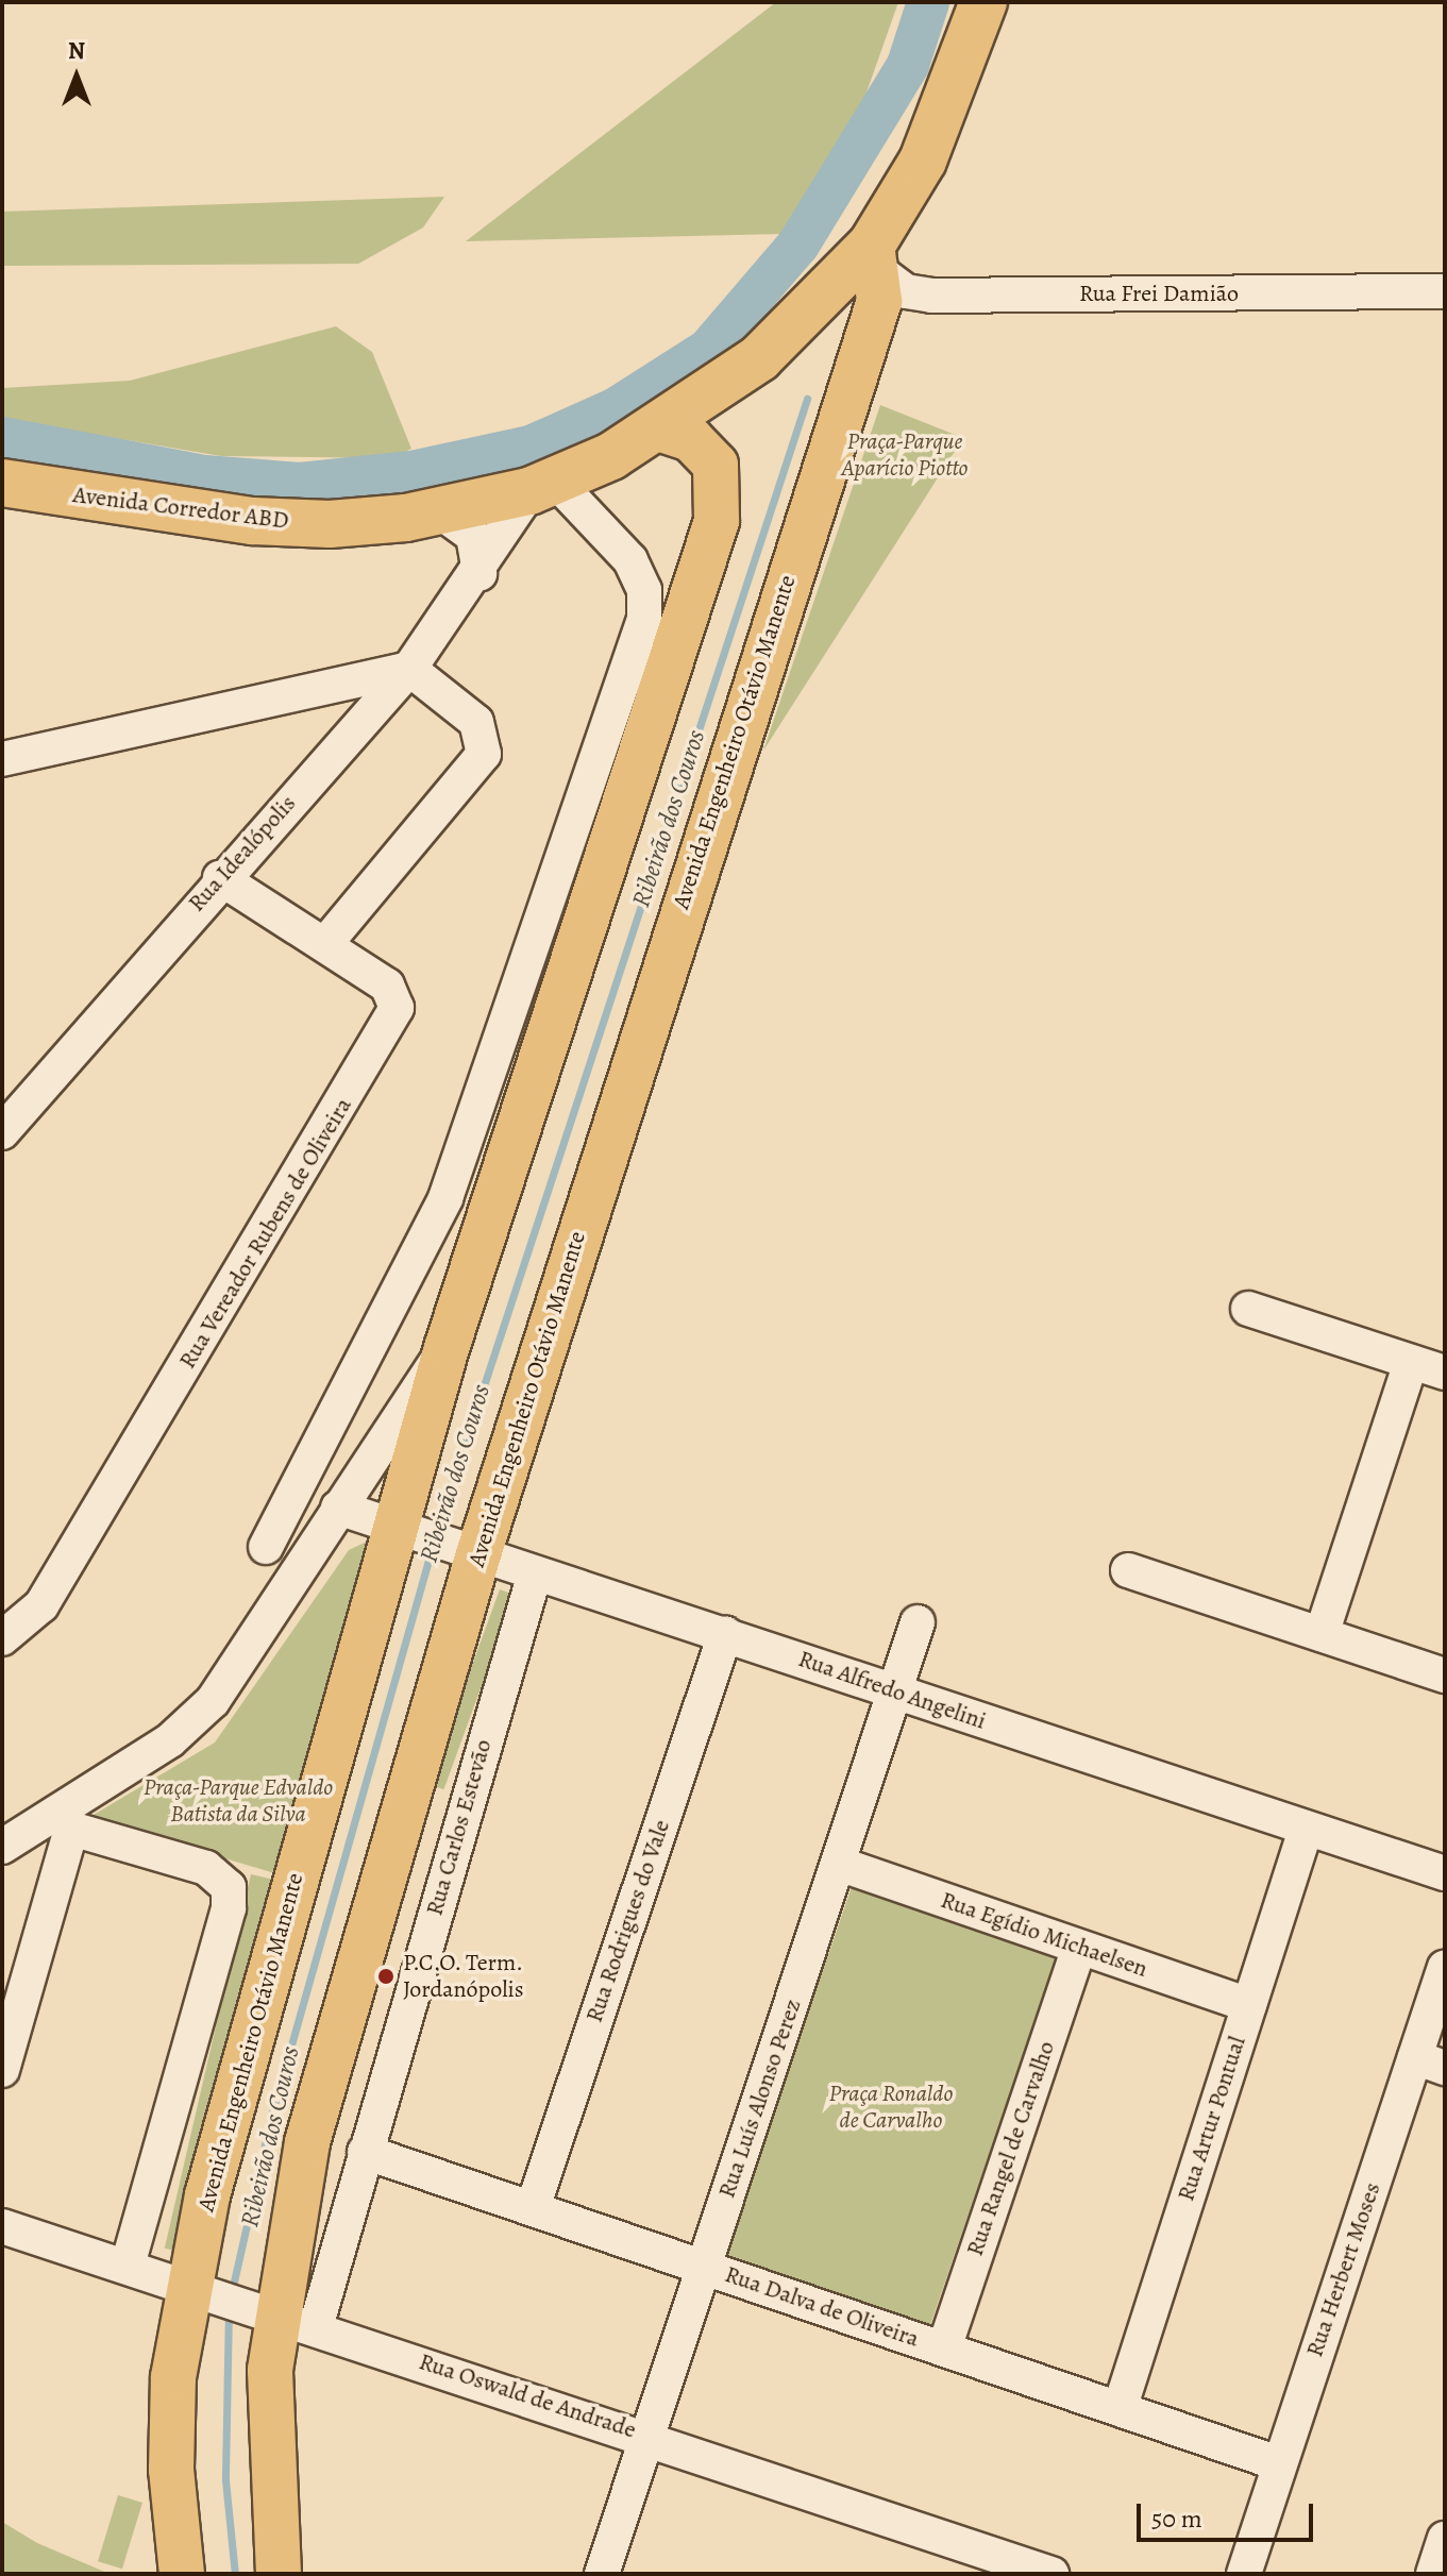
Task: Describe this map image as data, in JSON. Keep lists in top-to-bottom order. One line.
{"streets":{"highway":["Avenida Corredor ABD"],"main road":["Avenida Engenheiro Otávio Manente"],"street":["Rua Frei Damião","Rua Idealópolis","Rua Vereador Rubens de Oliveira","Rua Alfredo Angelini","Rua Carlos Estevão","Rua Rodrigues do Vale","Rua Egídio Michaelsen","Rua Luís Alonso Perez","Rua Artur Pontual","Rua Rangel de Carvalho","Rua Herbert Moses","Rua Dalva de Oliveira","Rua Oswald de Andrade"]},"crossings":[["Rua Frei Damião","Avenida Corredor ABD"],["Rua Frei Damião","Avenida Engenheiro Otávio Manente"],["Avenida Corredor ABD","Avenida Engenheiro Otávio Manente"],["Avenida Corredor ABD","Rua Idealópolis"],["Avenida Engenheiro Otávio Manente","Rua Alfredo Angelini"],["Avenida Engenheiro Otávio Manente","Rua Carlos Estevão"],["Avenida Engenheiro Otávio Manente","Rua Oswald de Andrade"],["Rua Idealópolis","Rua Vereador Rubens de Oliveira"],["Rua Alfredo Angelini","Rua Carlos Estevão"],["Rua Alfredo Angelini","Rua Rodrigues do Vale"],["Rua Alfredo Angelini","Rua Luís Alonso Perez"],["Rua Alfredo Angelini","Rua Artur Pontual"],["Rua Carlos Estevão","Rua Dalva de Oliveira"],["Rua Carlos Estevão","Rua Oswald de Andrade"],["Rua Rodrigues do Vale","Rua Dalva de Oliveira"],["Rua Egídio Michaelsen","Rua Luís Alonso Perez"],["Rua Egídio Michaelsen","Rua Artur Pontual"],["Rua Egídio Michaelsen","Rua Rangel de Carvalho"],["Rua Luís Alonso Perez","Rua Dalva de Oliveira"],["Rua Luís Alonso Perez","Rua Oswald de Andrade"],["Rua Artur Pontual","Rua Dalva de Oliveira"],["Rua Rangel de Carvalho","Rua Dalva de Oliveira"],["Rua Herbert Moses","Rua Dalva de Oliveira"]],"water":["Ribeirão dos Couros"],"parks":["Praça-Parque Aparício Piotto","Praça-Parque Edvaldo Batista da Silva","Praça Ronaldo de Carvalho"],"places":["P.C.O. Term. Jordanópolis"],"scale_bar":"50 m","north":"top"}
